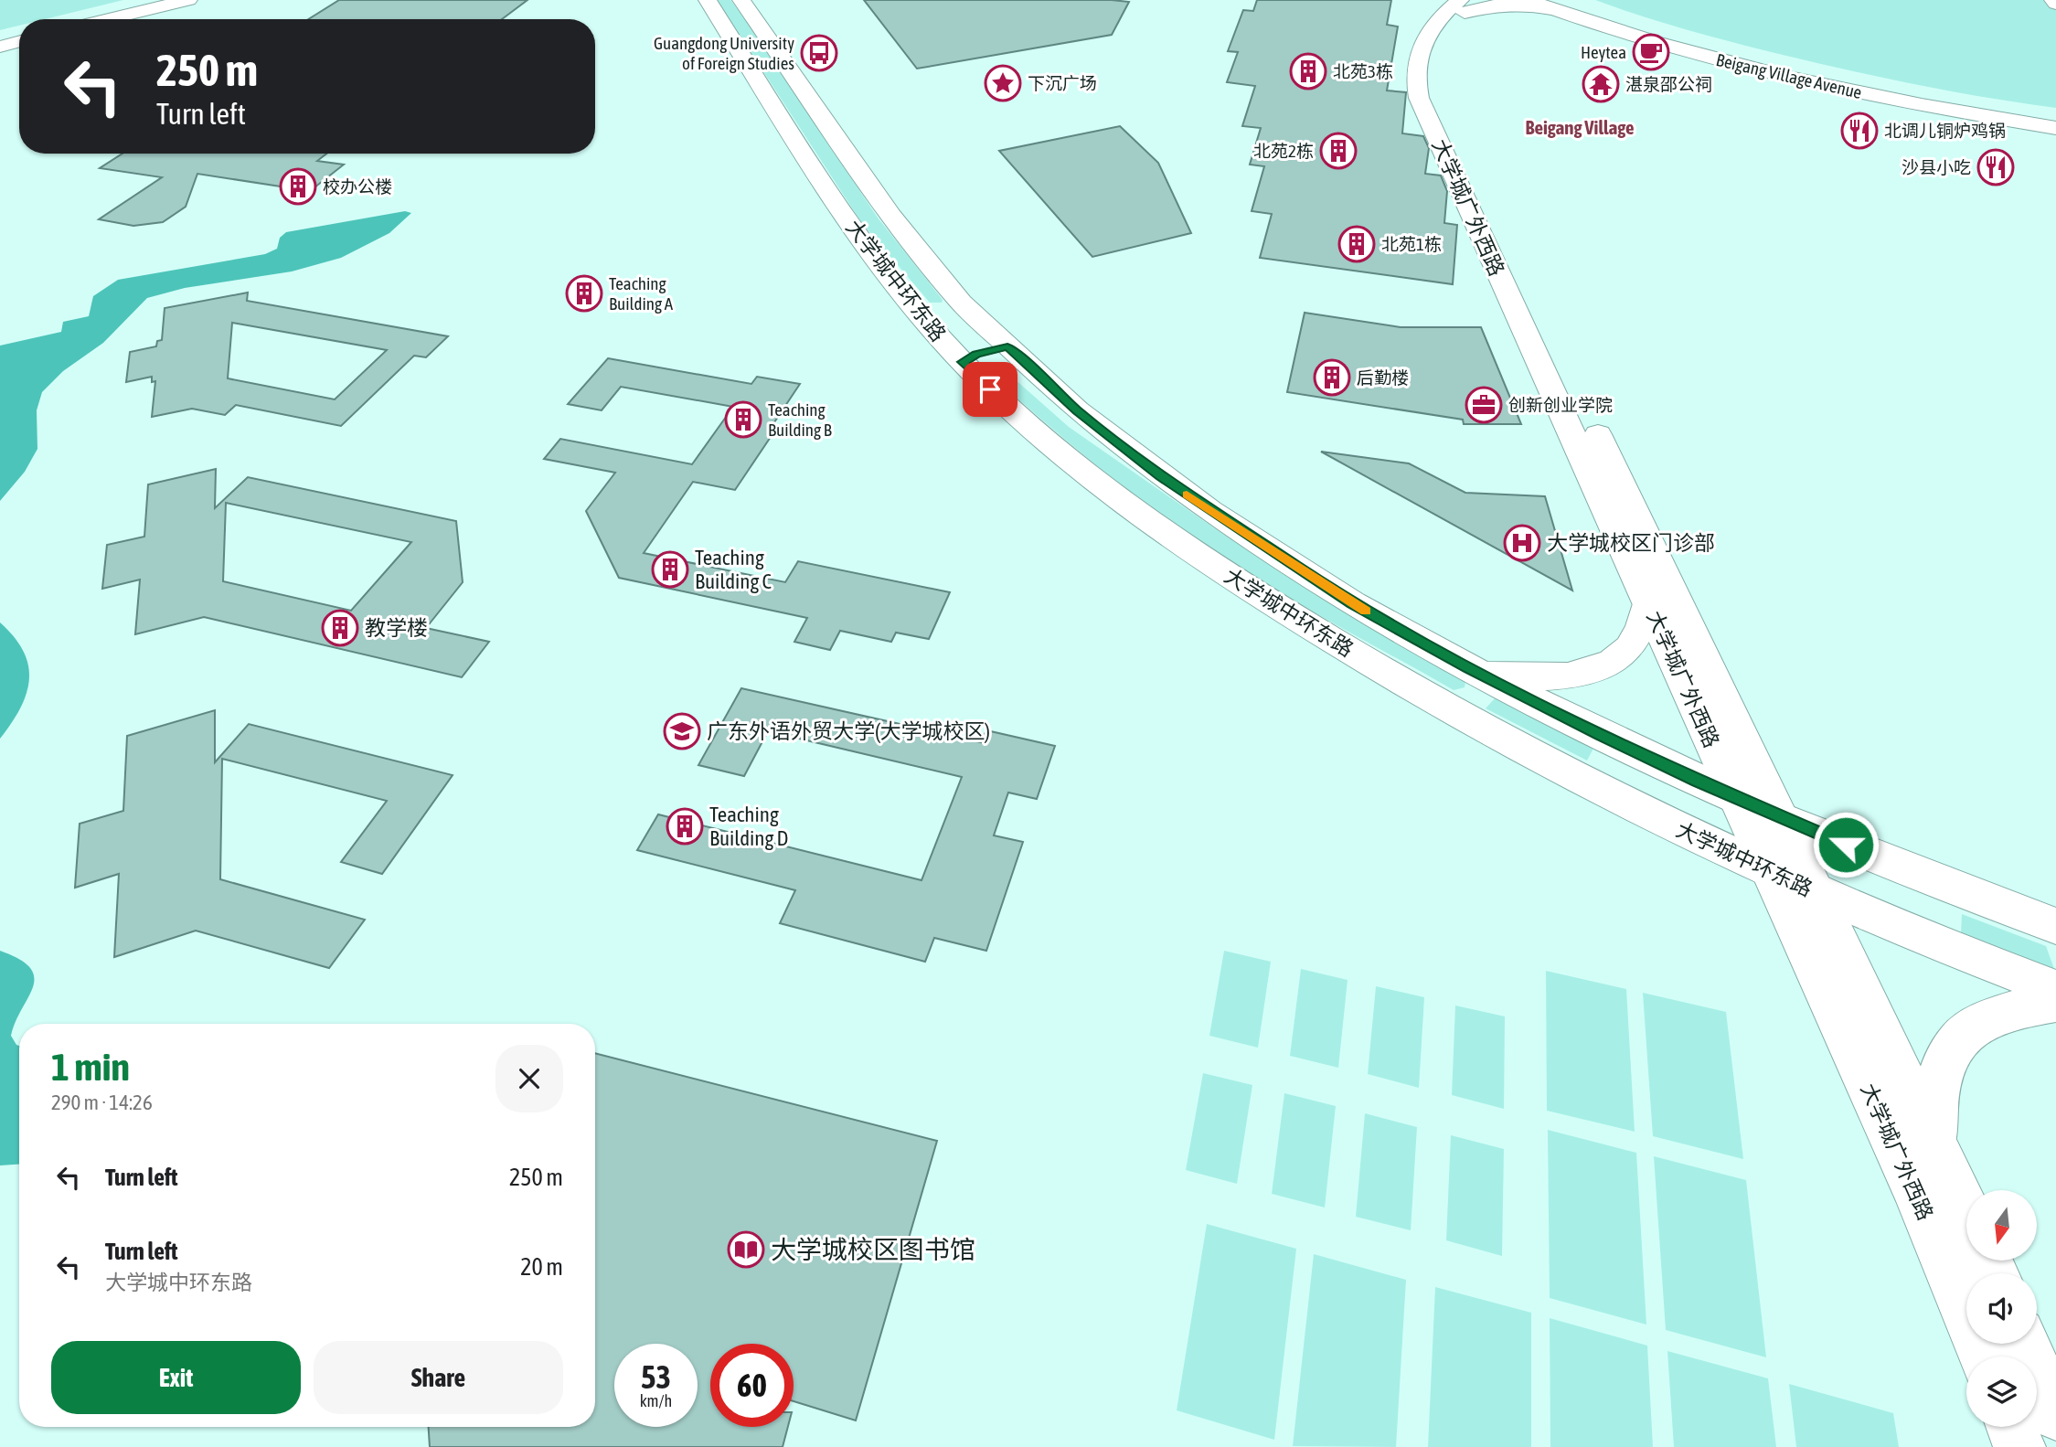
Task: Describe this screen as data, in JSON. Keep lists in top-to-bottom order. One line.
{"streets":{"main road":["Beigang Village Avenue","大学城广外西路","大学城中环东路"]},"crossings":[["大学城广外西路","大学城中环东路"]],"districts":["Beigang Village"],"places":{"cafe":["Heytea"],"bus stop":["Guangdong University of Foreign Studies"],"building":["北苑3栋","北苑2栋","校办公楼","北苑1栋","Teaching Building A","后勤楼","Teaching Building B","Teaching Building C","教学楼","Teaching Building D"],"place":["下沉广场"],"temple":["湛泉邵公祠"],"restaurant":["北调儿铜炉鸡锅","沙县小吃"],"office":["创新创业学院"],"hospital":["大学城校区门诊部"],"school or university":["广东外语外贸大学(大学城校区)"],"library":["大学城校区图书馆"]},"north":"bottom","page":{"turn":["250 m","Turn left"],"heading":["1 min","290 m · 14:26"],"list":[{"name":"Turn left","value":"250 m"},{"name":"Turn left","note":"大学城中环东路","value":"20 m"}],"buttons":["Exit","Share"],"speed":"53 km/h","limit":"60"}}
